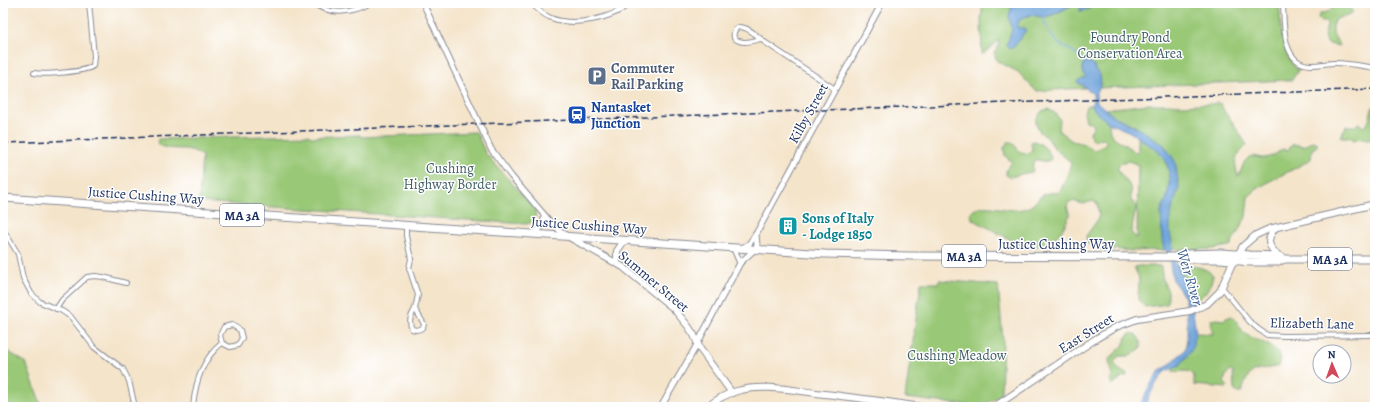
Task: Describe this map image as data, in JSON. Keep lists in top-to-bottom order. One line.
{"streets":{"main road":["Justice Cushing Way","MA 3A","Summer Street","East Street"],"street":["Kilby Street","Elizabeth Lane"]},"crossings":[["Kilby Street","Justice Cushing Way"],["Justice Cushing Way","Summer Street"],["Justice Cushing Way","East Street"],["Elizabeth Lane","East Street"]],"water":["Weir River"],"parks":["Foundry Pond Conservation Area","Cushing Highway Border","Cushing Meadow"],"places":{"parking":["Commuter Rail Parking"],"station":["Nantasket Junction"],"building":["Sons of Italy - Lodge 1850"]},"north":"top"}
